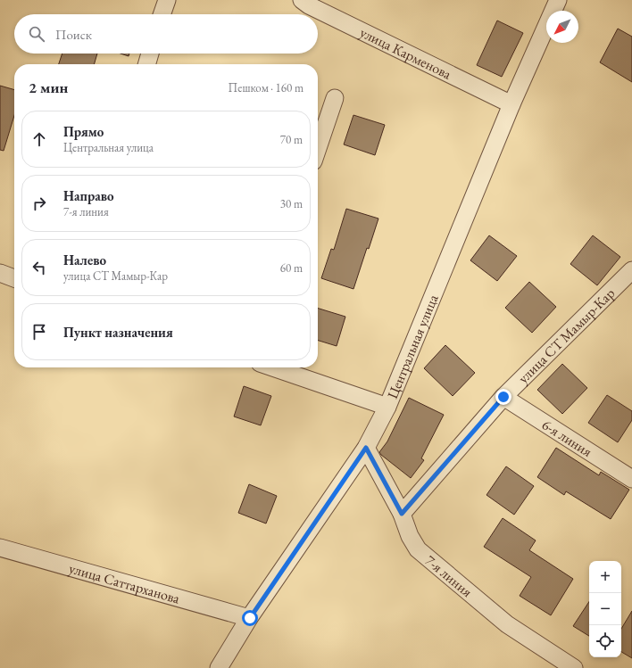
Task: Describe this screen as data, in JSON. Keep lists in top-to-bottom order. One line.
{"streets":{"street":["улица Карменова","улица СТ Мамыр-Кар","Центральная улица","6-я линия","7-я линия","улица Саттарханова"]},"crossings":[["улица Карменова","Центральная улица"],["улица СТ Мамыр-Кар","6-я линия"],["улица СТ Мамыр-Кар","7-я линия"],["Центральная улица","7-я линия"],["Центральная улица","улица Саттарханова"]],"north":"bottom left","page":{"search":"Поиск","heading":["2 мин","Пешком · 160 m"],"list":[["Прямо","Центральная улица","70 m"],["Направо","7-я линия","30 m"],["Налево","улица СТ Мамыр-Кар","60 m"],"Пункт назначения"],"map_buttons":["+","−"]}}
